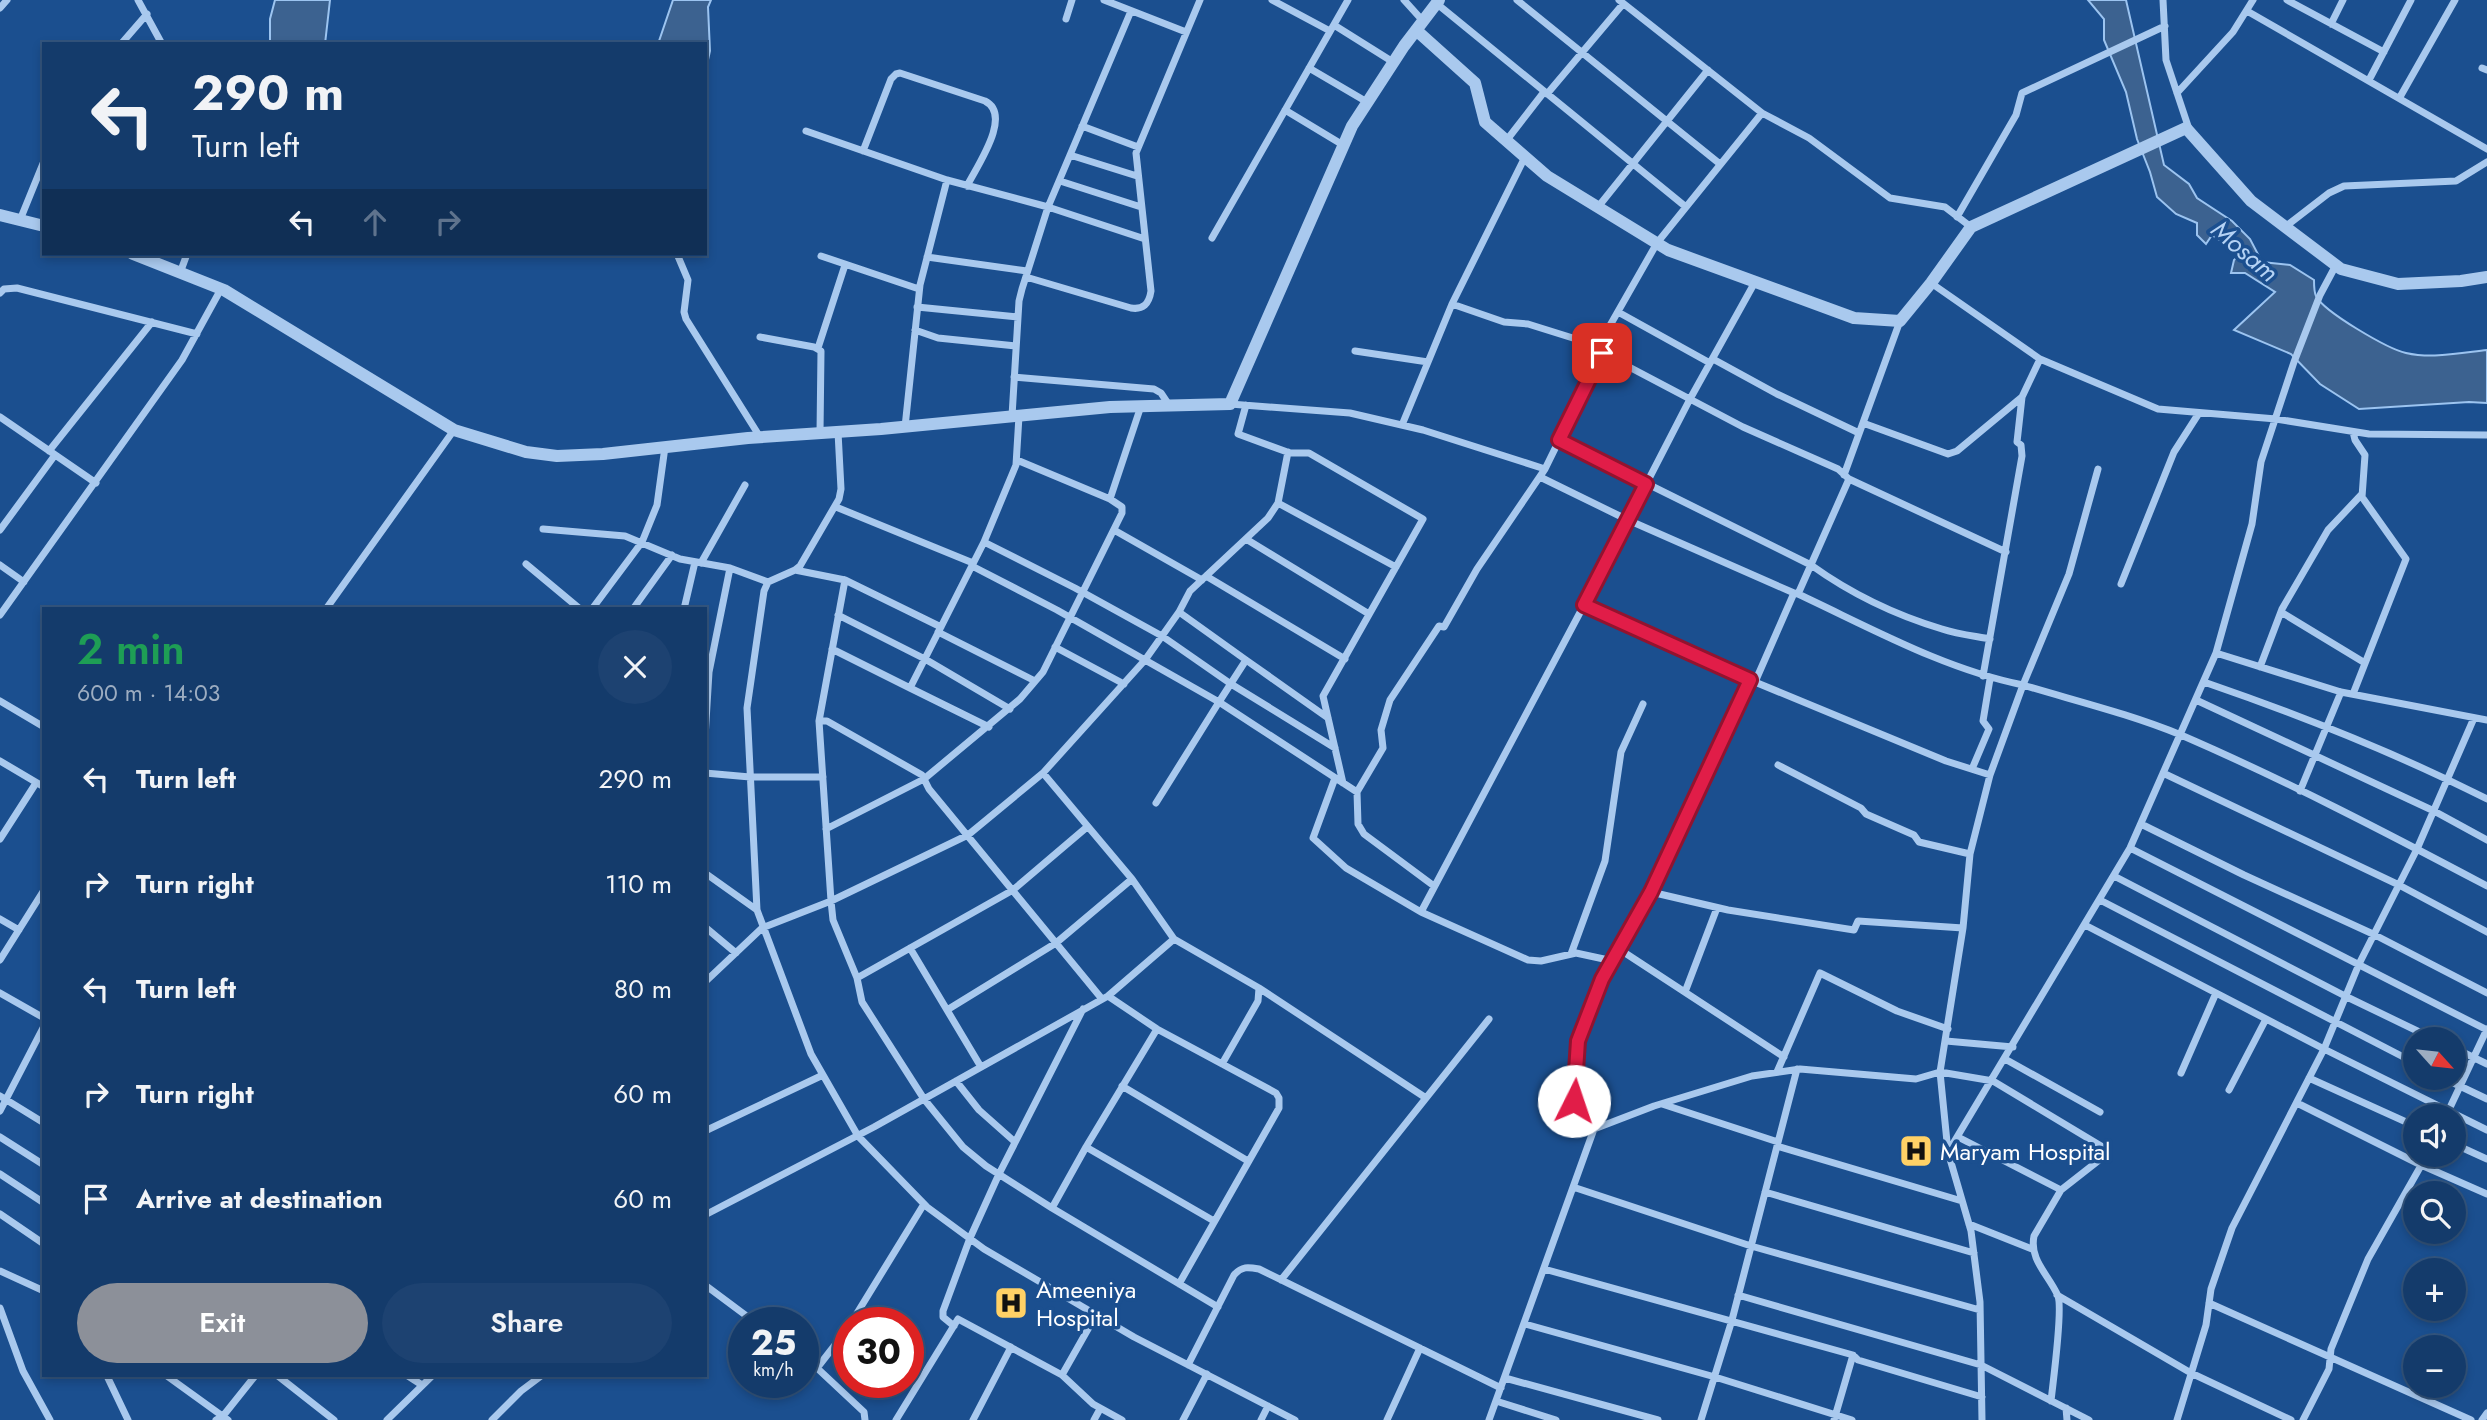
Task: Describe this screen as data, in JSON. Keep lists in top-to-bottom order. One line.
{"water":["Mosam"],"places":{"hospital":["Maryam Hospital","Ameeniya Hospital"]},"north":"bottom right","page":{"turn":["290 m","Turn left"],"heading":["2 min","600 m · 14:03"],"list":[{"name":"Turn left","value":"290 m"},{"name":"Turn right","value":"110 m"},{"name":"Turn left","value":"80 m"},{"name":"Turn right","value":"60 m"},{"name":"Arrive at destination","value":"60 m"}],"map_buttons":["+","−"],"buttons":["Exit","Share"],"speed":"25 km/h","limit":"30"}}
